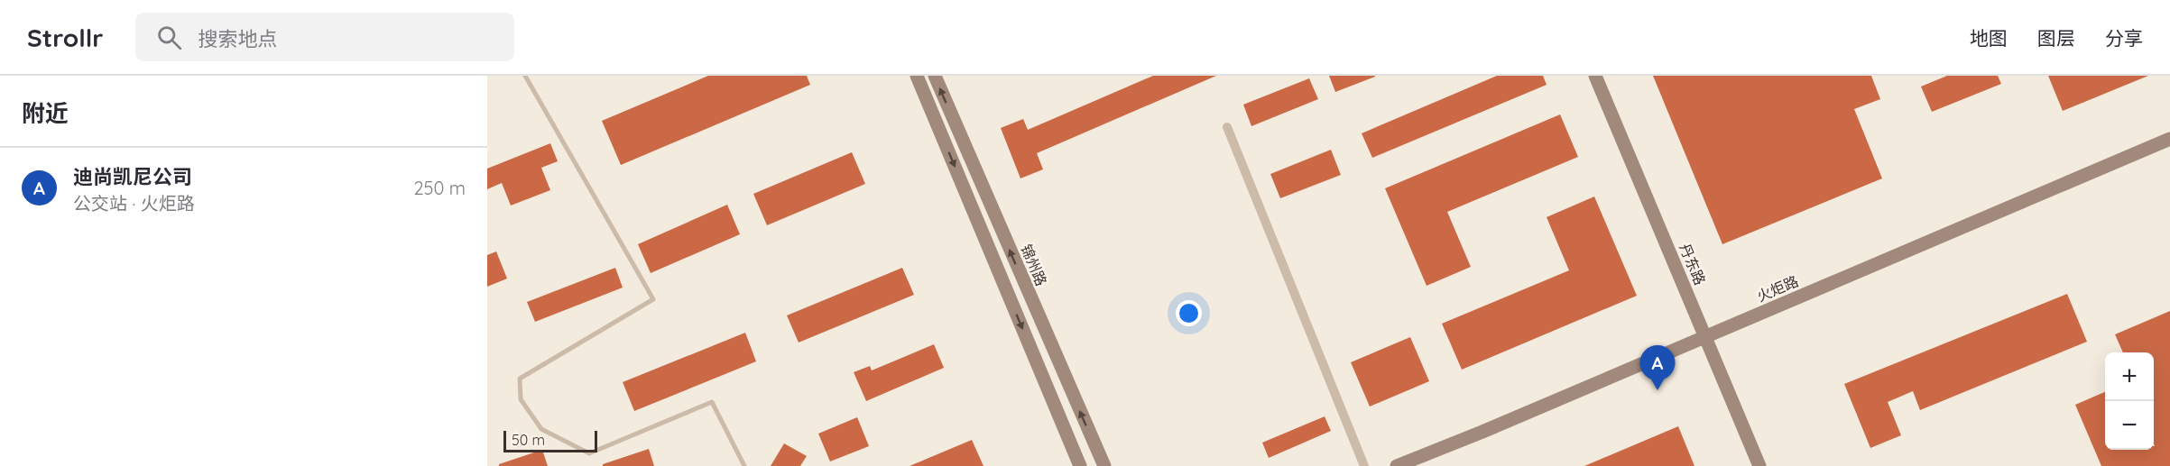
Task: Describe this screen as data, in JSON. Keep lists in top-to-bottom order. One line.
{"streets":{"main road":["丹东路","锦州路","火炬路"]},"crossings":[["丹东路","火炬路"]],"scale_bar":"50 m","page":{"header":"Strollr","search":"搜索地点","nav":["地图","图层","分享"],"heading":"附近","list":[{"mark":"A","name":"迪尚凯尼公司","note":"公交站 · 火炬路","value":"250 m"}],"pins":"A","map_buttons":["+","−"],"scale":"50 m"}}
